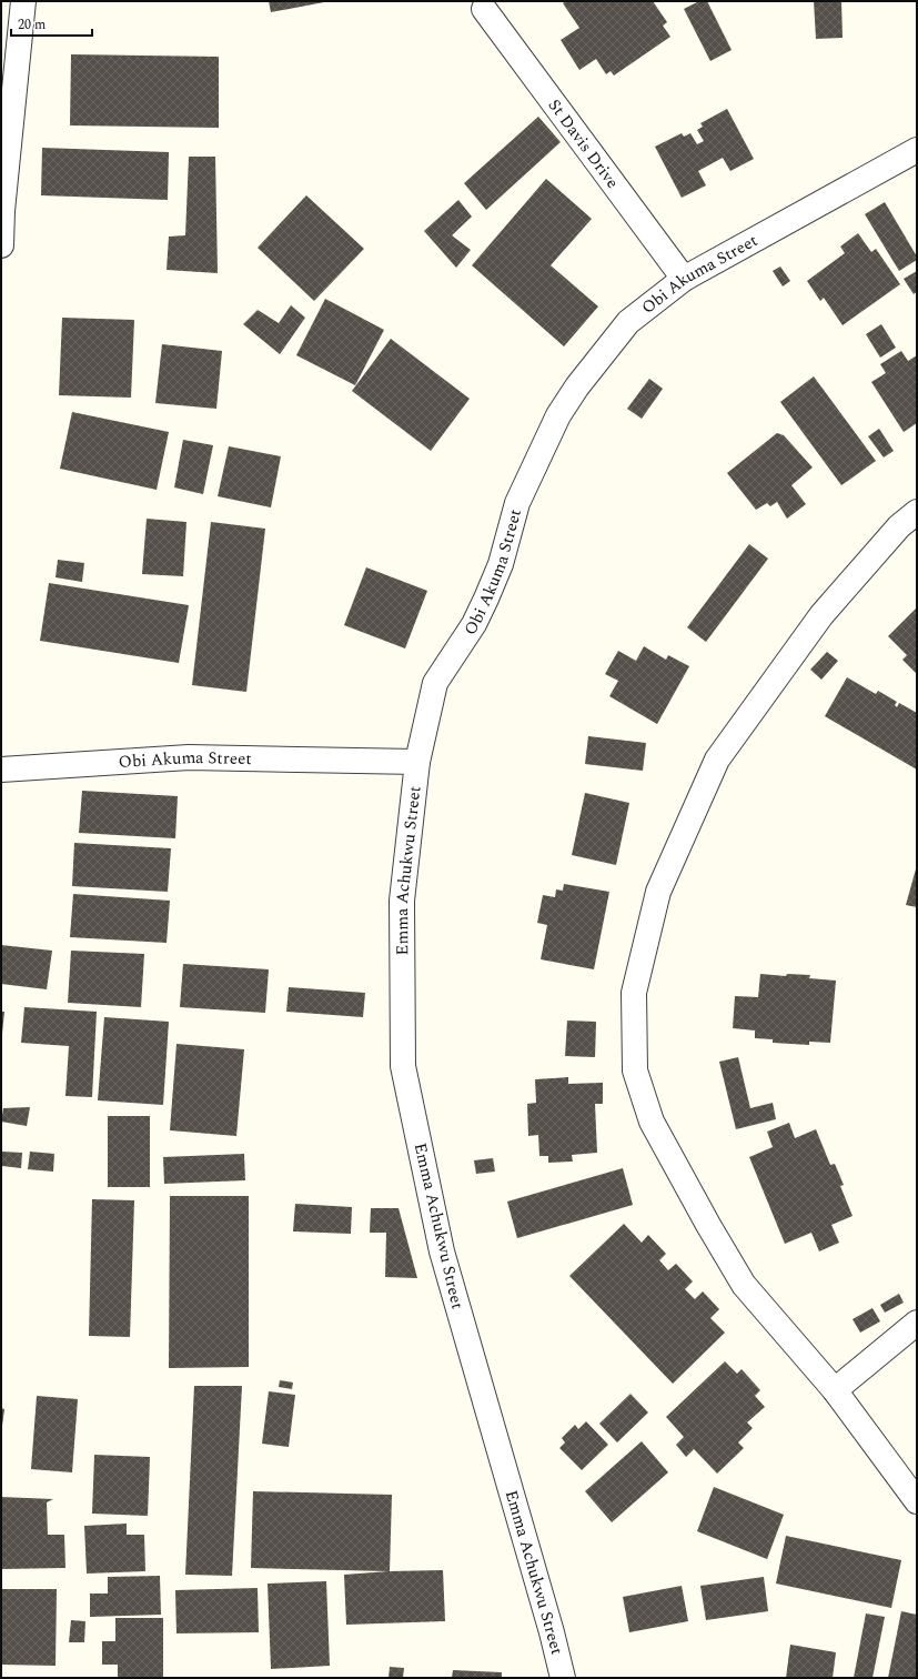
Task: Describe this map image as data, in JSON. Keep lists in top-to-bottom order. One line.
{"streets":{"street":["St Davis Drive","Obi Akuma Street","Emma Achukwu Street"]},"crossings":[["St Davis Drive","Obi Akuma Street"],["Obi Akuma Street","Emma Achukwu Street"]],"scale_bar":"20 m"}
